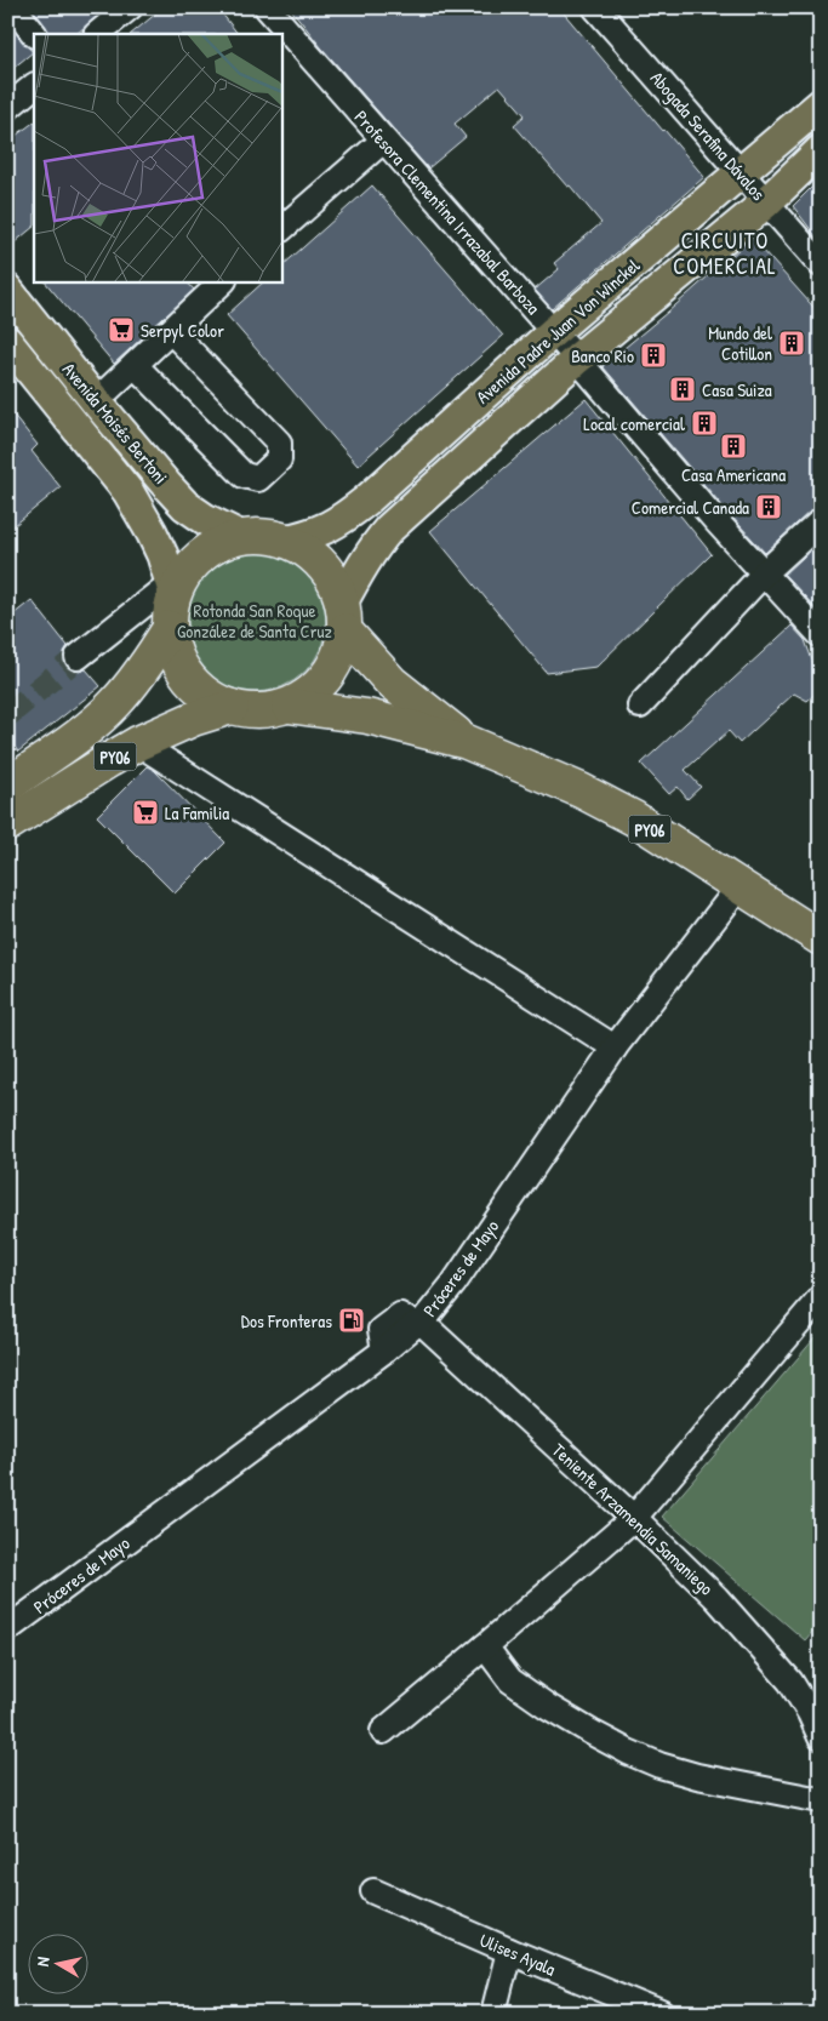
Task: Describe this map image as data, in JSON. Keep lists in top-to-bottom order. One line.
{"streets":{"highway":["PY06"],"main road":["Avenida Padre Juan Von Winckel","Avenida Moisés Bertoni"],"street":["Abogada Serafina Dávalos","Profesora Clementina Irrazabal Barboza","Próceres de Mayo","Teniente Arzamendia Samaniego","Ulises Ayala"]},"crossings":[["Abogada Serafina Dávalos","Avenida Padre Juan Von Winckel"],["Profesora Clementina Irrazabal Barboza","Avenida Padre Juan Von Winckel"],["Avenida Padre Juan Von Winckel","Avenida Moisés Bertoni"],["Avenida Padre Juan Von Winckel","PY06"],["Avenida Moisés Bertoni","PY06"],["PY06","Próceres de Mayo"],["Próceres de Mayo","Teniente Arzamendia Samaniego"]],"districts":["CIRCUITO COMERCIAL"],"parks":["Rotonda San Roque González de Santa Cruz"],"places":{"supermarket":["Serpyl Color","La Familia"],"building":["Mundo del Cotillon","Banco Rio","Casa Suiza","Local comercial","Casa Americana","Comercial Canada"],"fuel station":["Dos Fronteras"]},"north":"left"}
